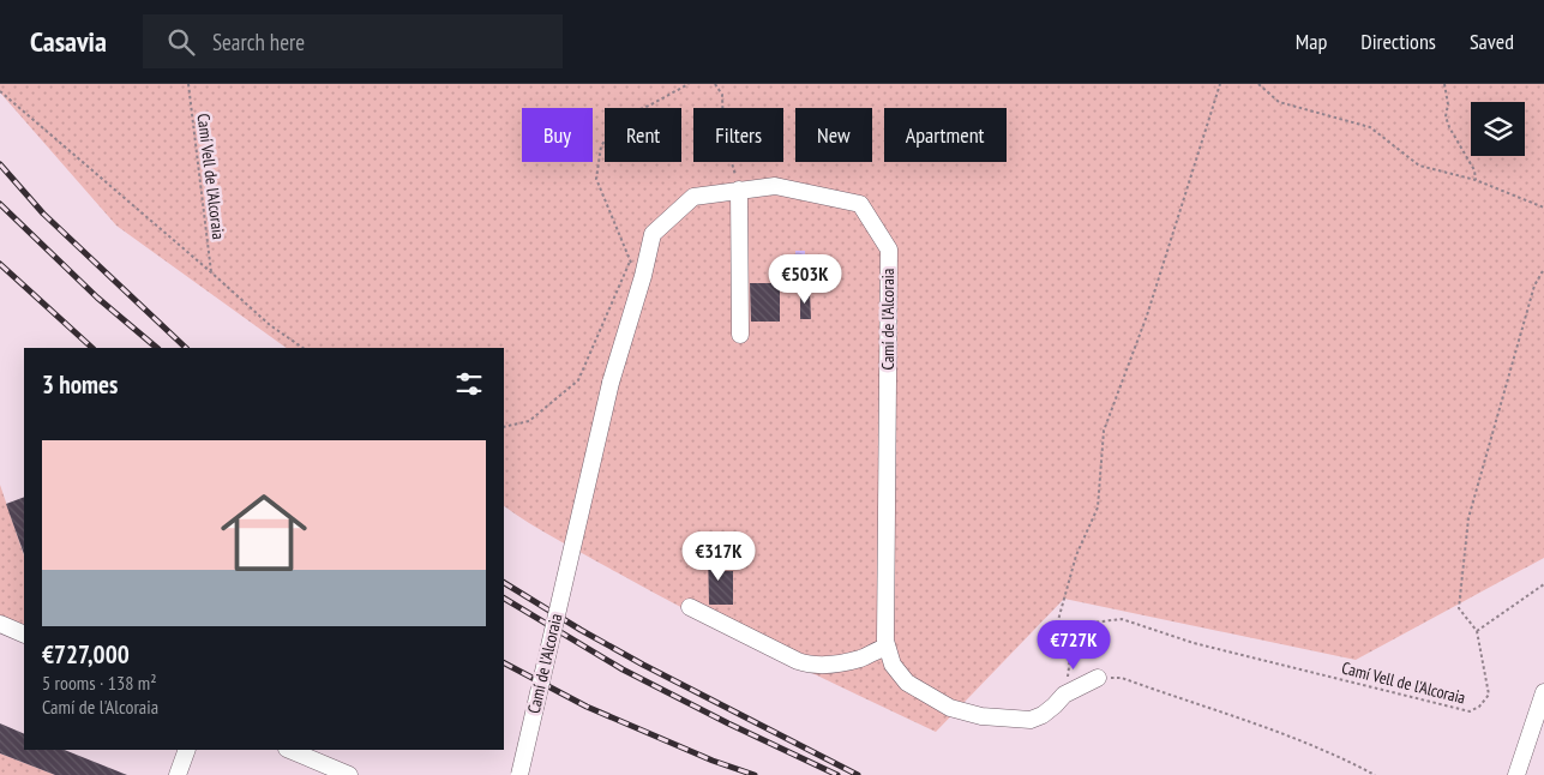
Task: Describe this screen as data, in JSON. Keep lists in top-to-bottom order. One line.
{"streets":{"street":["Camí de l'Alcoraia"],"path":["Camí Vell de l'Alcoraia"]},"crossings":[["Camí Vell de l'Alcoraia","Camí de l'Alcoraia"]],"page":{"header":"Casavia","search":"Search here","nav":["Map","Directions","Saved"],"chip":["Buy","Rent","Filters","New","Apartment"],"price":["€503K","€317K","€727K"],"heading":"3 homes","list":[{"name":"€727,000","note":"5 rooms · 138 m² · Camí de l'Alcoraia"}]}}
